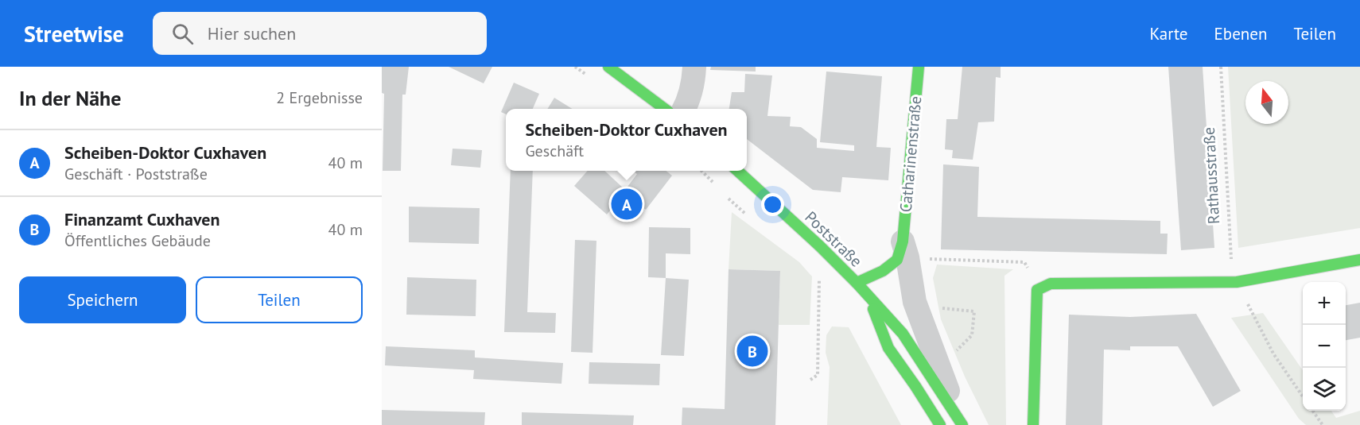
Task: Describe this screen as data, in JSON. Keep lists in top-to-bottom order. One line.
{"streets":{"street":["Catharinenstraße","Poststraße"],"path":["Rathausstraße"]},"crossings":[["Catharinenstraße","Poststraße"]],"north":"top","page":{"header":"Streetwise","search":"Hier suchen","nav":["Karte","Ebenen","Teilen"],"heading":["In der Nähe","2 Ergebnisse"],"popup":["Scheiben-Doktor Cuxhaven","Geschäft"],"list":[{"mark":"A","name":"Scheiben-Doktor Cuxhaven","note":"Geschäft · Poststraße","value":"40 m"},{"mark":"B","name":"Finanzamt Cuxhaven","note":"Öffentliches Gebäude","value":"40 m"}],"pins":["A","B"],"buttons":["Speichern","Teilen"],"map_buttons":["+","−"]}}
